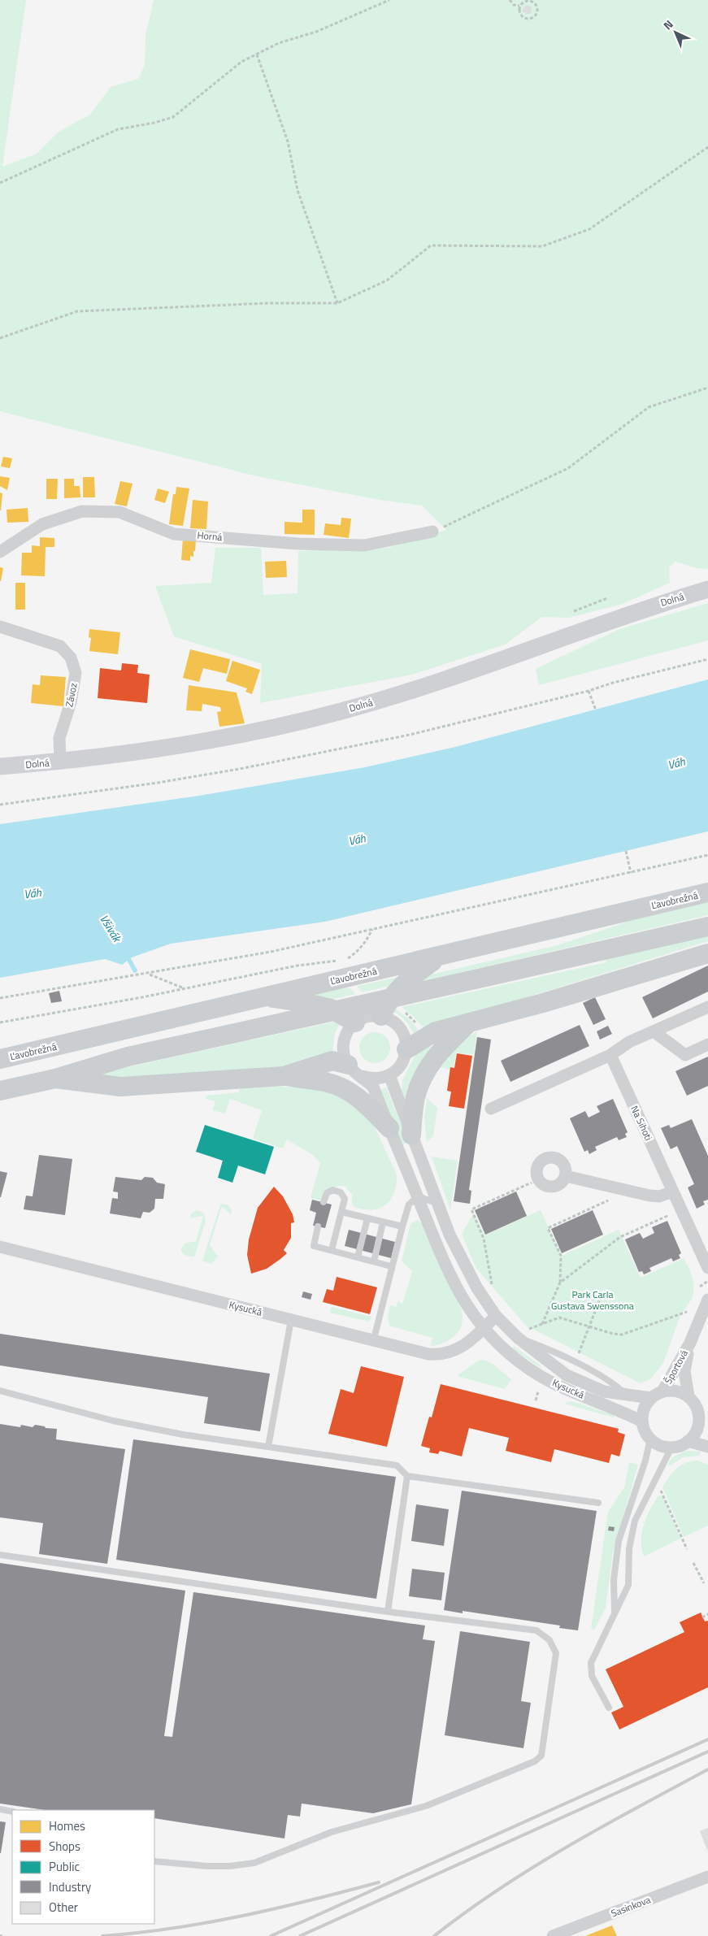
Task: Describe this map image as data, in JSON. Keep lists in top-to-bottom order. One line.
{"streets":{"main road":["Dolná","Ľavobrežná"],"street":["Horná","Závoz","Na Sihoti","Kysucká","Športová","Sasinkova"]},"crossings":[["Dolná","Závoz"],["Kysucká","Športová"]],"water":["Váh","Všivák"],"parks":["Park Carla Gustava Swenssona"],"legend":["Homes","Shops","Public","Industry","Other"],"north":"top left"}
